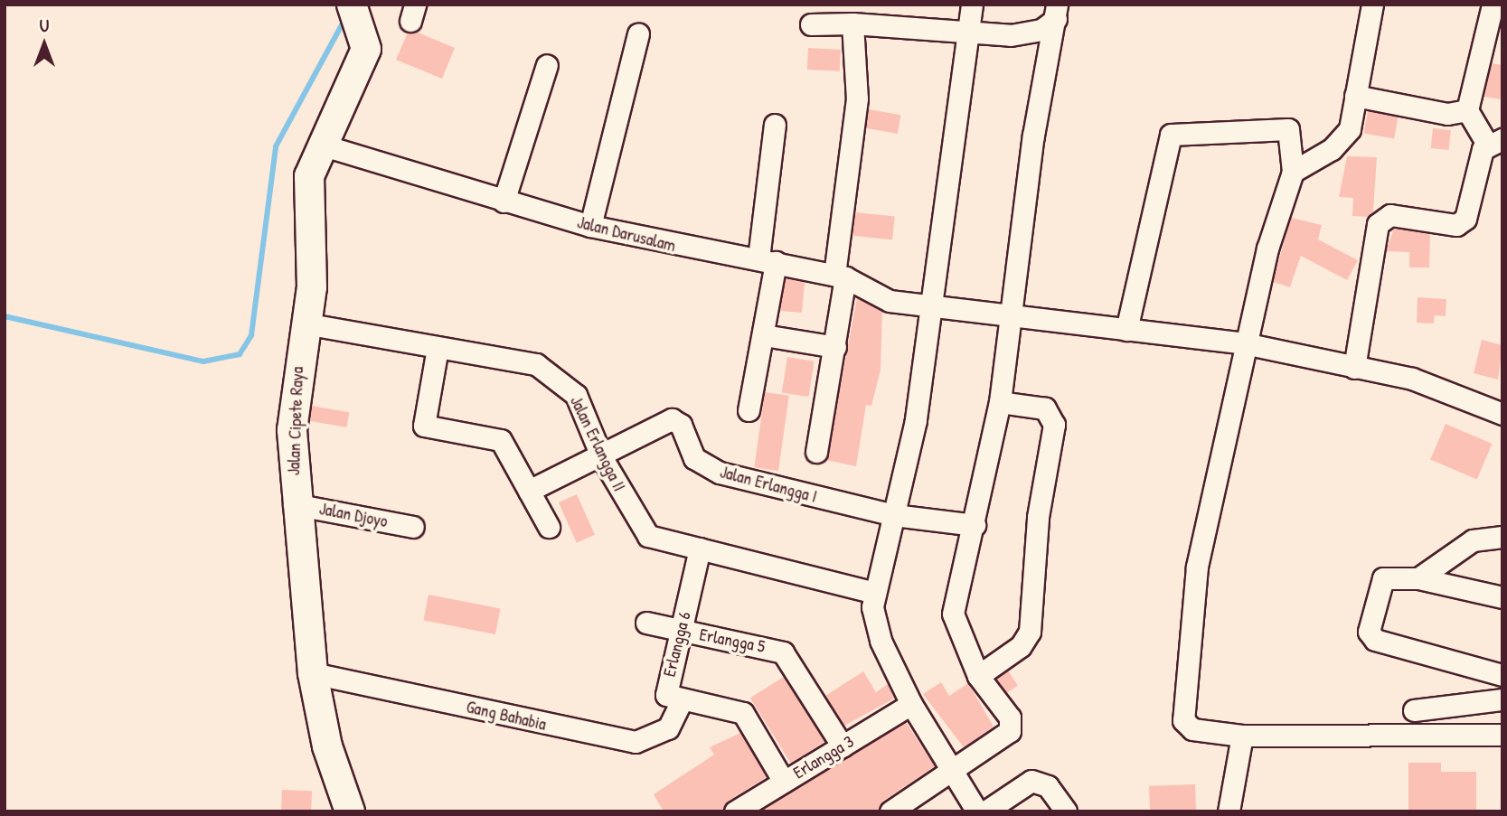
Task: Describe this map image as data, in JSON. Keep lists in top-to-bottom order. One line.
{"streets":{"main road":["Jalan Cipete Raya"],"street":["Jalan Darusalam","Jalan Erlangga II","Jalan Erlangga I","Jalan Djoyo","Erlangga 5","Erlangga 6","Gang Bahabia","Erlangga 3"]},"crossings":[["Jalan Darusalam","Jalan Cipete Raya"],["Jalan Cipete Raya","Jalan Erlangga II"],["Jalan Cipete Raya","Jalan Djoyo"],["Jalan Cipete Raya","Gang Bahabia"],["Jalan Erlangga II","Jalan Erlangga I"],["Jalan Erlangga II","Erlangga 6"],["Erlangga 5","Erlangga 6"],["Erlangga 5","Erlangga 3"],["Erlangga 6","Gang Bahabia"],["Erlangga 6","Erlangga 3"]],"north":"top"}
